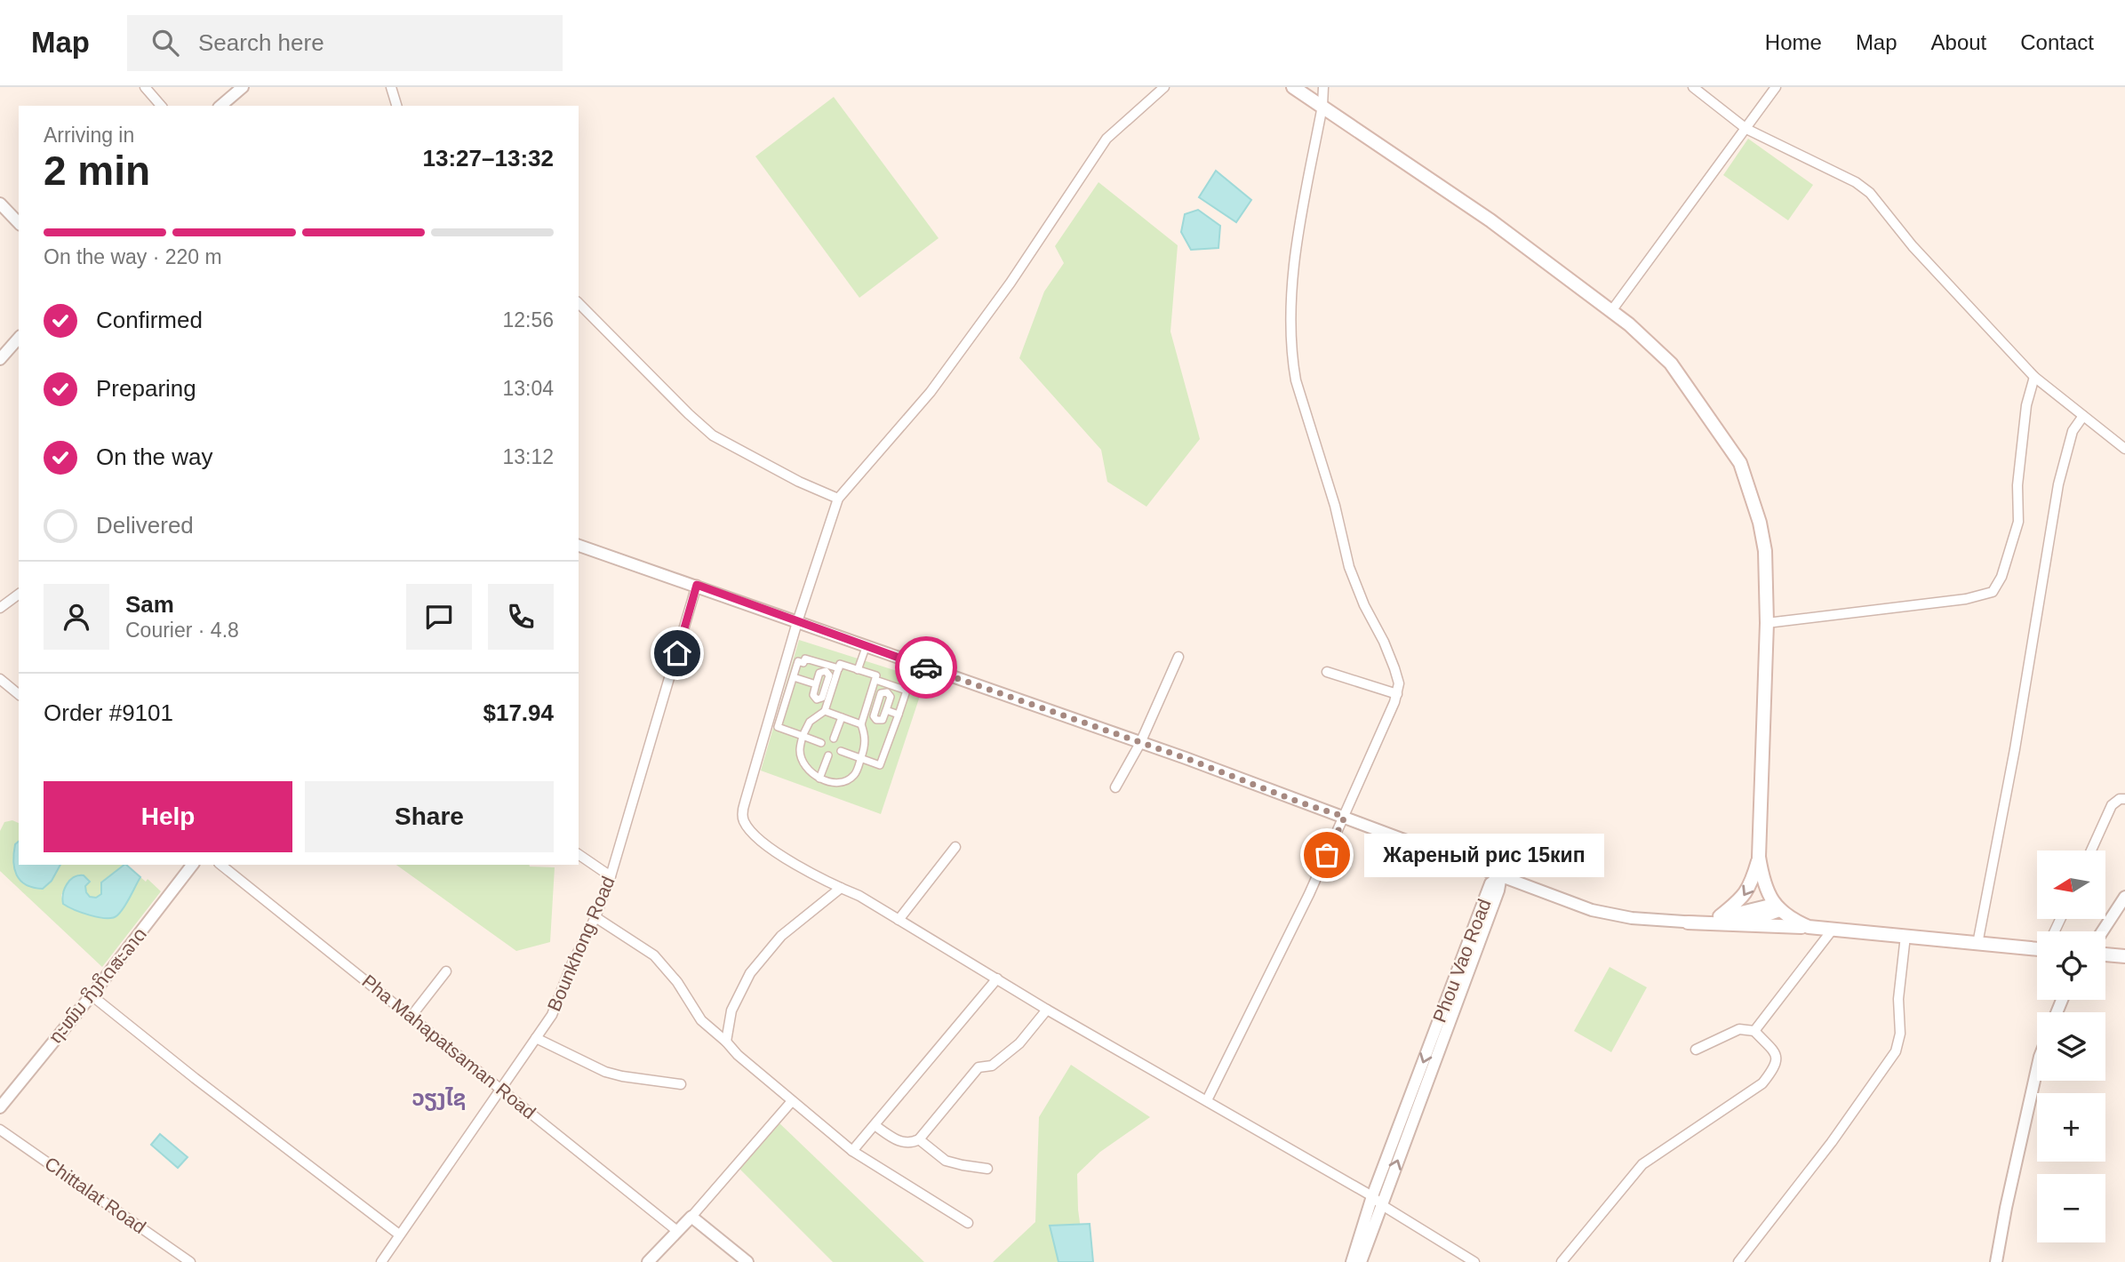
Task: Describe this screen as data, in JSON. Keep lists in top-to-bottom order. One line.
{"streets":{"street":["Bounkhong Road","Phou Vao Road","ຖະໜົນ ກິງກິດສະລາດ","Pha Mahapatsaman Road","Chittalat Road"]},"crossings":[["Bounkhong Road","Pha Mahapatsaman Road"]],"districts":["ວຽງໄຊ"],"places":["Жареный рис 15кип"],"north":"left","page":{"header":"Map","search":"Search here","nav":["Home","Map","About","Contact"],"heading":["2 min","Arriving in","13:27–13:32"],"panel":["Sam","Courier · 4.8","Order #9101","$17.94"],"bar":"On the way · 220 m","list":[["Confirmed","12:56"],["Preparing","13:04"],["On the way","13:12"],"Delivered"],"buttons":["Help","Share"],"bubble":"Жареный рис 15кип","map_buttons":["+","−"]}}
